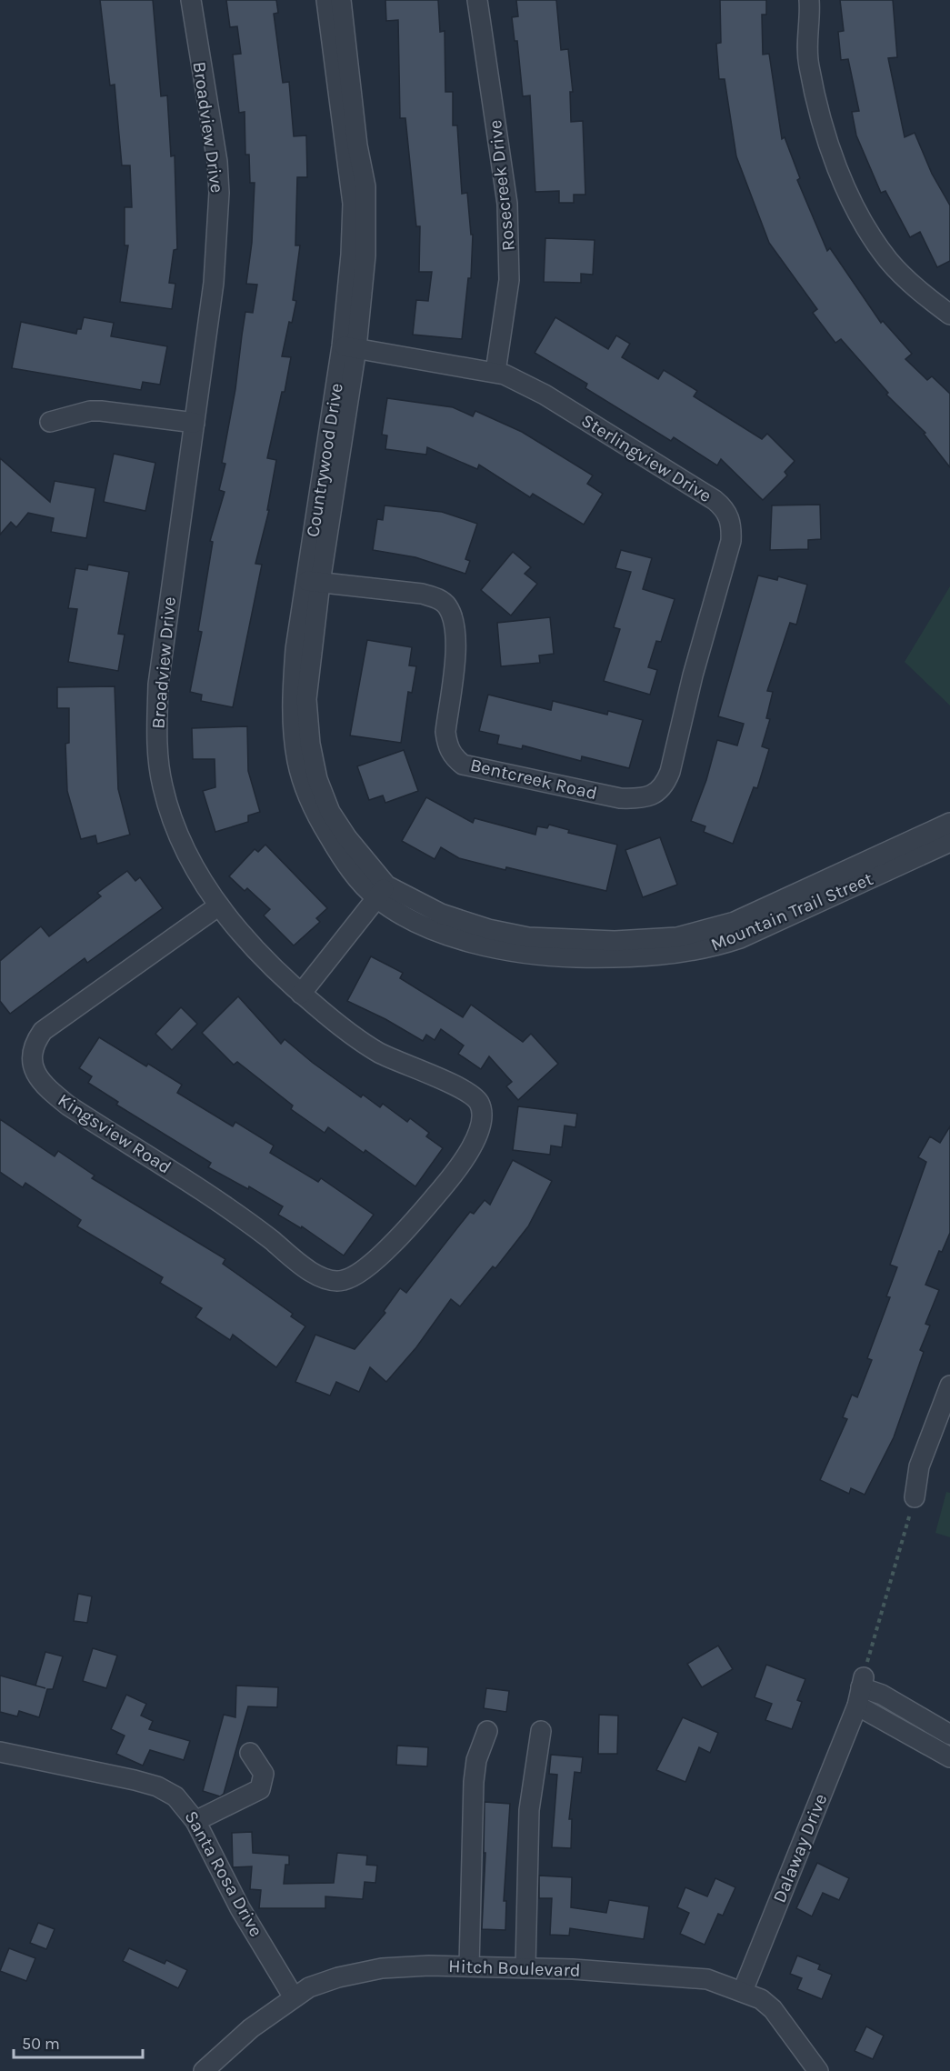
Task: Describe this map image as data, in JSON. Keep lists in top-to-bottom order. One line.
{"streets":{"street":["Broadview Drive","Rosecreek Drive","Sterlingview Drive","Countrywood Drive","Bentcreek Road","Mountain Trail Street","Kingsview Road","Dalaway Drive","Santa Rosa Drive","Hitch Boulevard"]},"crossings":[["Broadview Drive","Kingsview Road"],["Rosecreek Drive","Sterlingview Drive"],["Sterlingview Drive","Countrywood Drive"],["Sterlingview Drive","Bentcreek Road"],["Countrywood Drive","Bentcreek Road"],["Countrywood Drive","Mountain Trail Street"],["Dalaway Drive","Hitch Boulevard"],["Santa Rosa Drive","Hitch Boulevard"]],"scale_bar":"50 m"}
